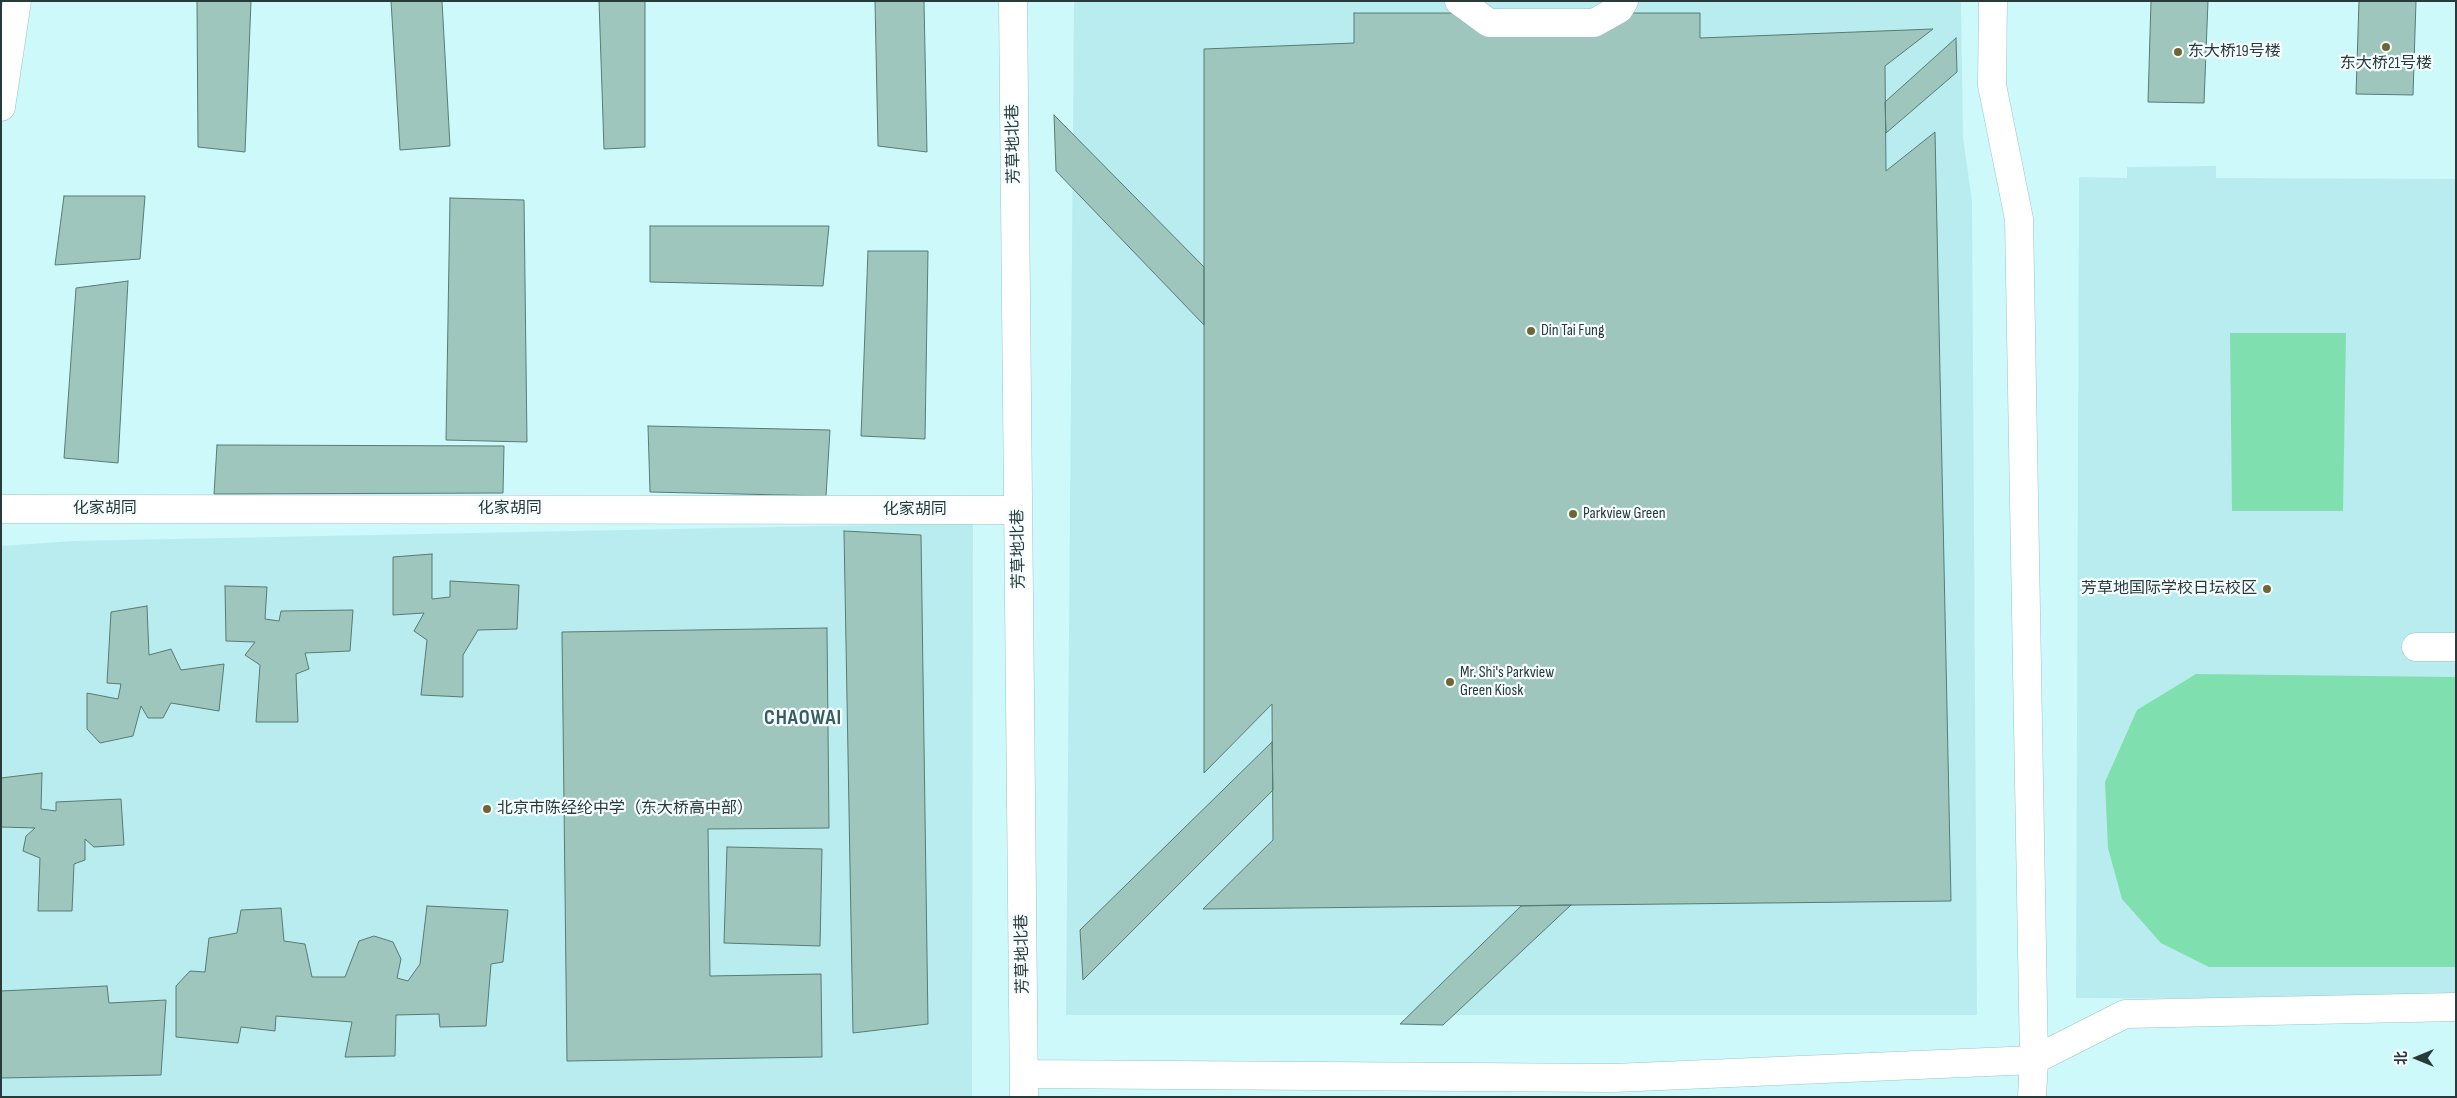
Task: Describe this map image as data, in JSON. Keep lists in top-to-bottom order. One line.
{"streets":{"street":["芳草地北巷","化家胡同"]},"crossings":[["芳草地北巷","化家胡同"]],"districts":["CHAOWAI"],"places":["东大桥21号楼","东大桥19号楼","Din Tai Fung","Parkview Green","芳草地国际学校日坛校区","Mr. Shi's Parkview Green Kiosk","北京市陈经纶中学（东大桥高中部）"],"north":"left"}
